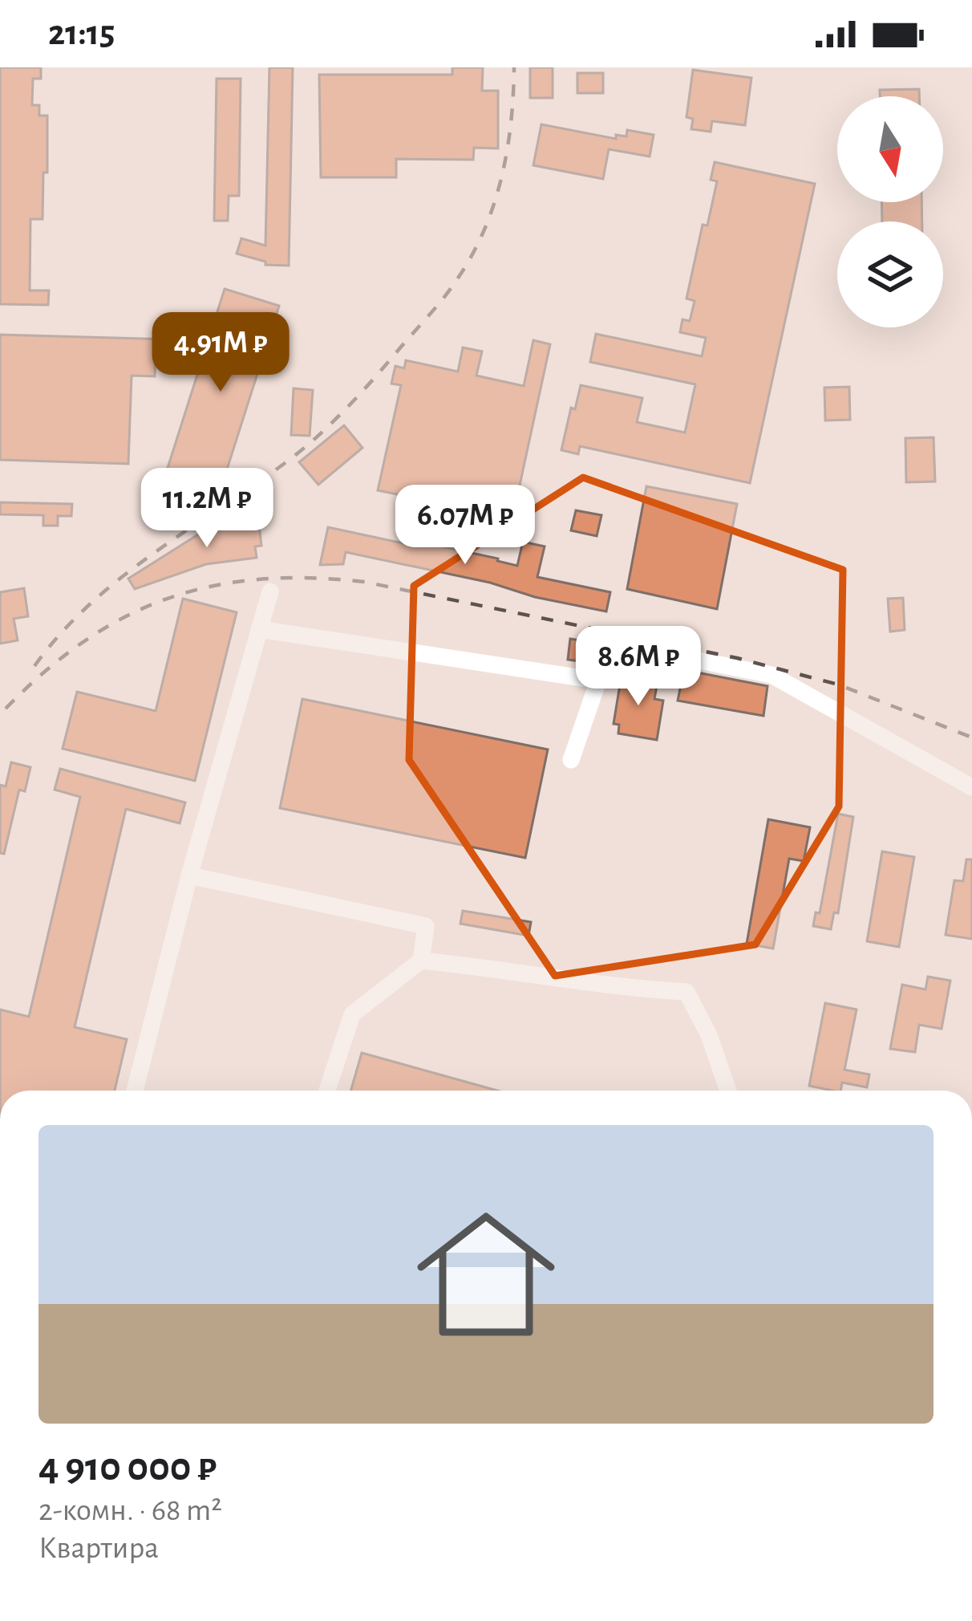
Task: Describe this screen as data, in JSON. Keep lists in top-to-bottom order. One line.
{"north":"bottom","page":{"status":"21:15","price":["4.91M ₽","11.2M ₽","6.07M ₽","8.6M ₽"],"list":[{"name":"4 910 000 ₽","note":"2-комн. · 68 m² · Квартира"}]}}
